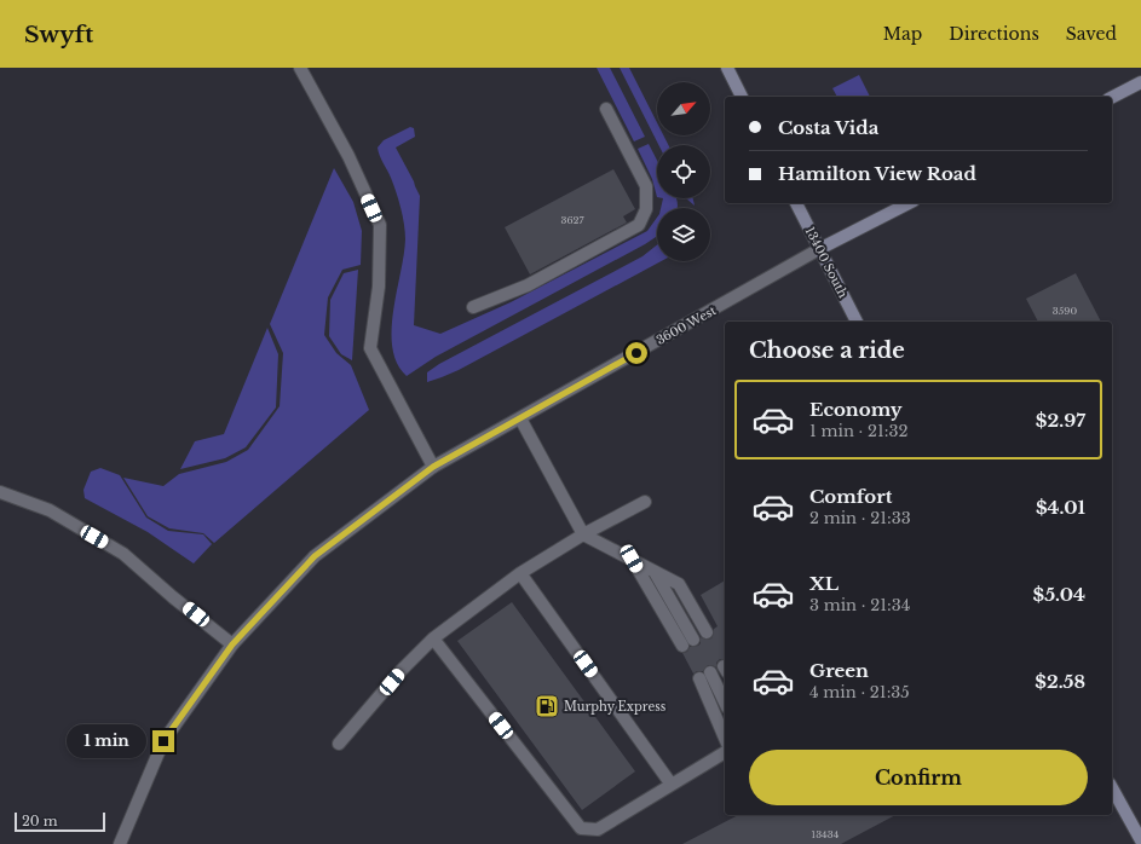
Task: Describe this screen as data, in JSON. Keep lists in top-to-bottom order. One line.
{"streets":{"main road":["13400 South","3600 West"]},"crossings":[["13400 South","3600 West"]],"places":{"fuel station":["Murphy Express"]},"house_numbers":["3627","3590","13434"],"scale_bar":"20 m","north":"top right","page":{"header":"Swyft","nav":["Map","Directions","Saved"],"banner":["Costa Vida","Hamilton View Road"],"heading":"Choose a ride","list":[{"name":"Economy","note":"1 min · 21:32","value":"$2.97"},{"name":"Comfort","note":"2 min · 21:33","value":"$4.01"},{"name":"XL","note":"3 min · 21:34","value":"$5.04"},{"name":"Green","note":"4 min · 21:35","value":"$2.58"}],"bubble":"1 min","buttons":"Confirm","scale":"20 m"}}
